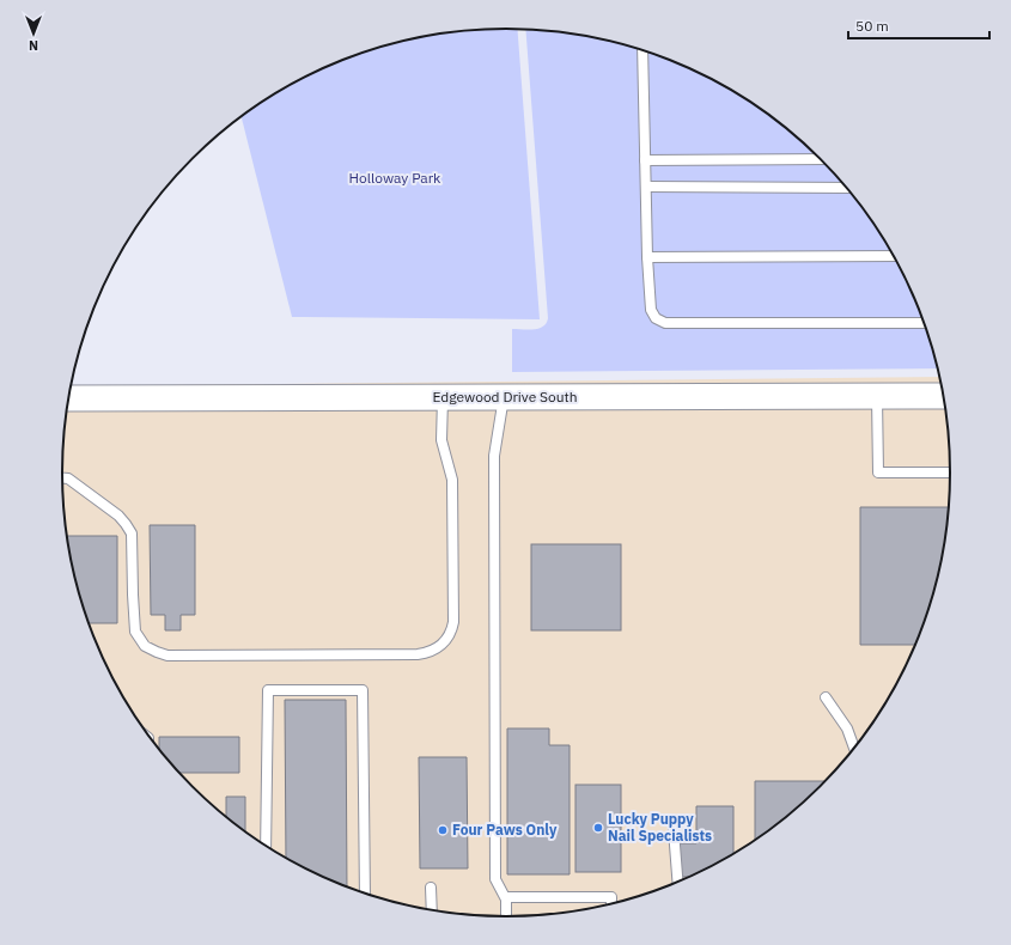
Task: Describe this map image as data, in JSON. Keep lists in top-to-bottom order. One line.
{"streets":{"street":["Edgewood Drive South"]},"parks":["Holloway Park"],"places":["Lucky Puppy Nail Specialists","Four Paws Only"],"scale_bar":"50 m","north":"bottom"}
